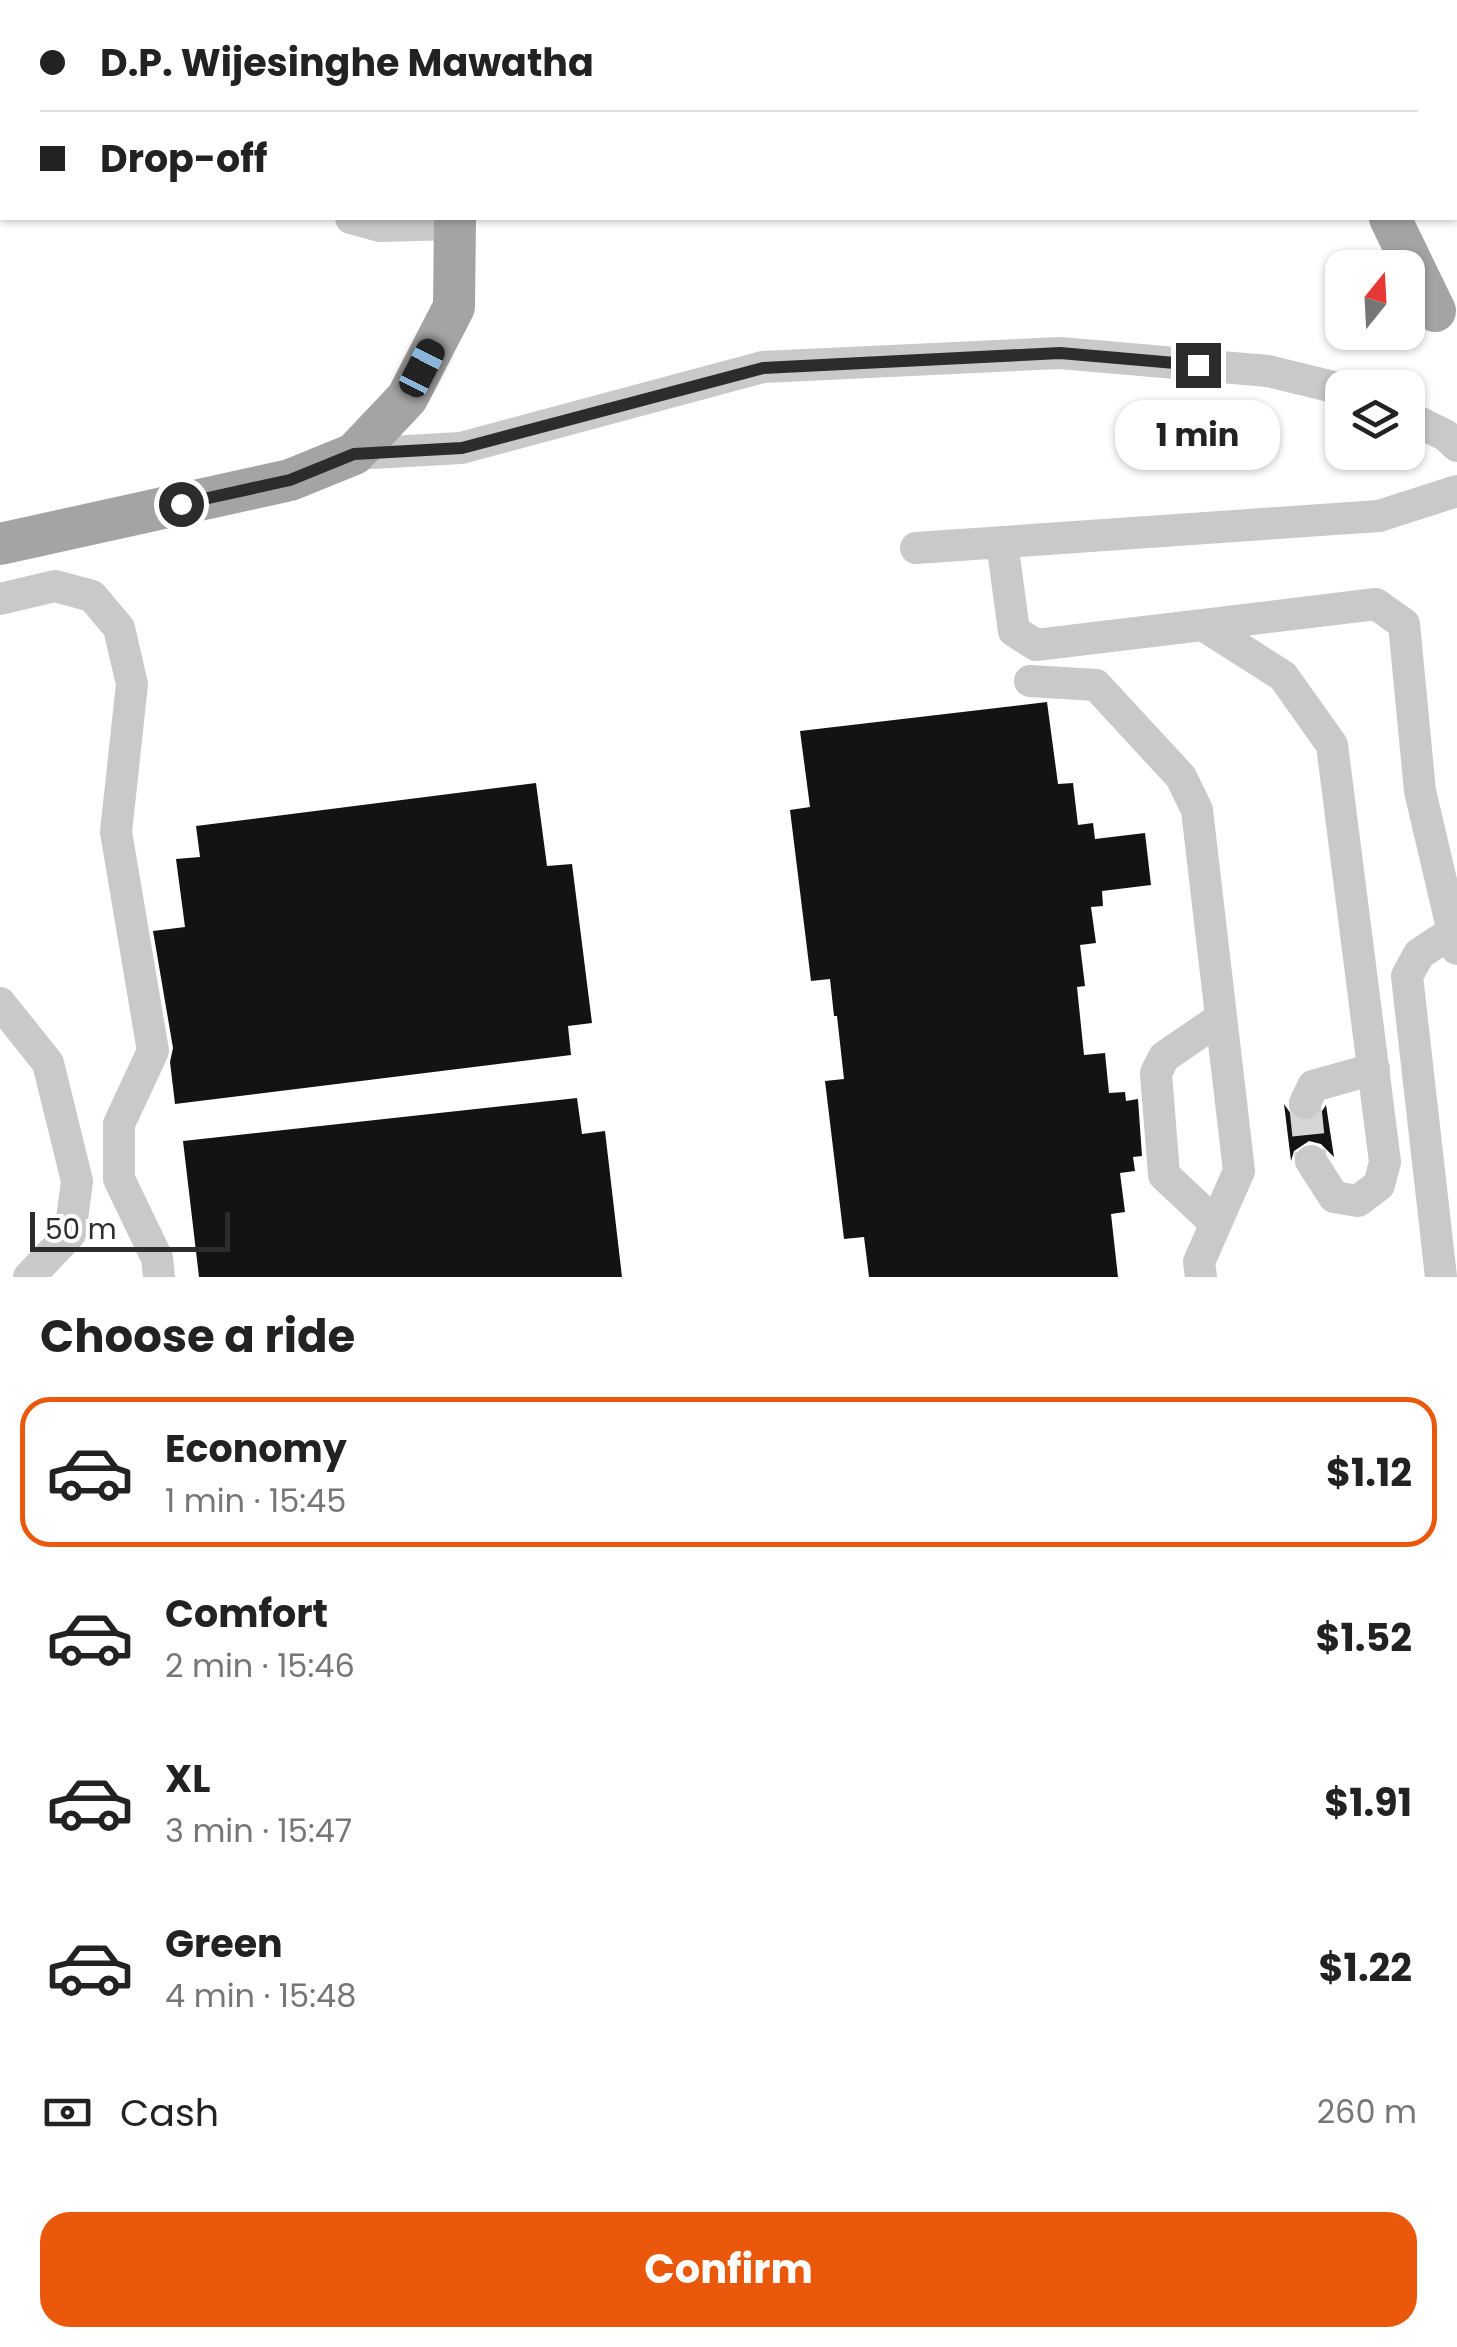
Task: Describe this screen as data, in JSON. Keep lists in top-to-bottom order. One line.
{"scale_bar":"50 m","north":"top","page":{"banner":["D.P. Wijesinghe Mawatha","Drop-off"],"bubble":"1 min","scale":"50 m","heading":"Choose a ride","list":[{"name":"Economy","note":"1 min · 15:45","value":"$1.12"},{"name":"Comfort","note":"2 min · 15:46","value":"$1.52"},{"name":"XL","note":"3 min · 15:47","value":"$1.91"},{"name":"Green","note":"4 min · 15:48","value":"$1.22"}],"pay":["Cash","260 m"],"buttons":"Confirm"}}
